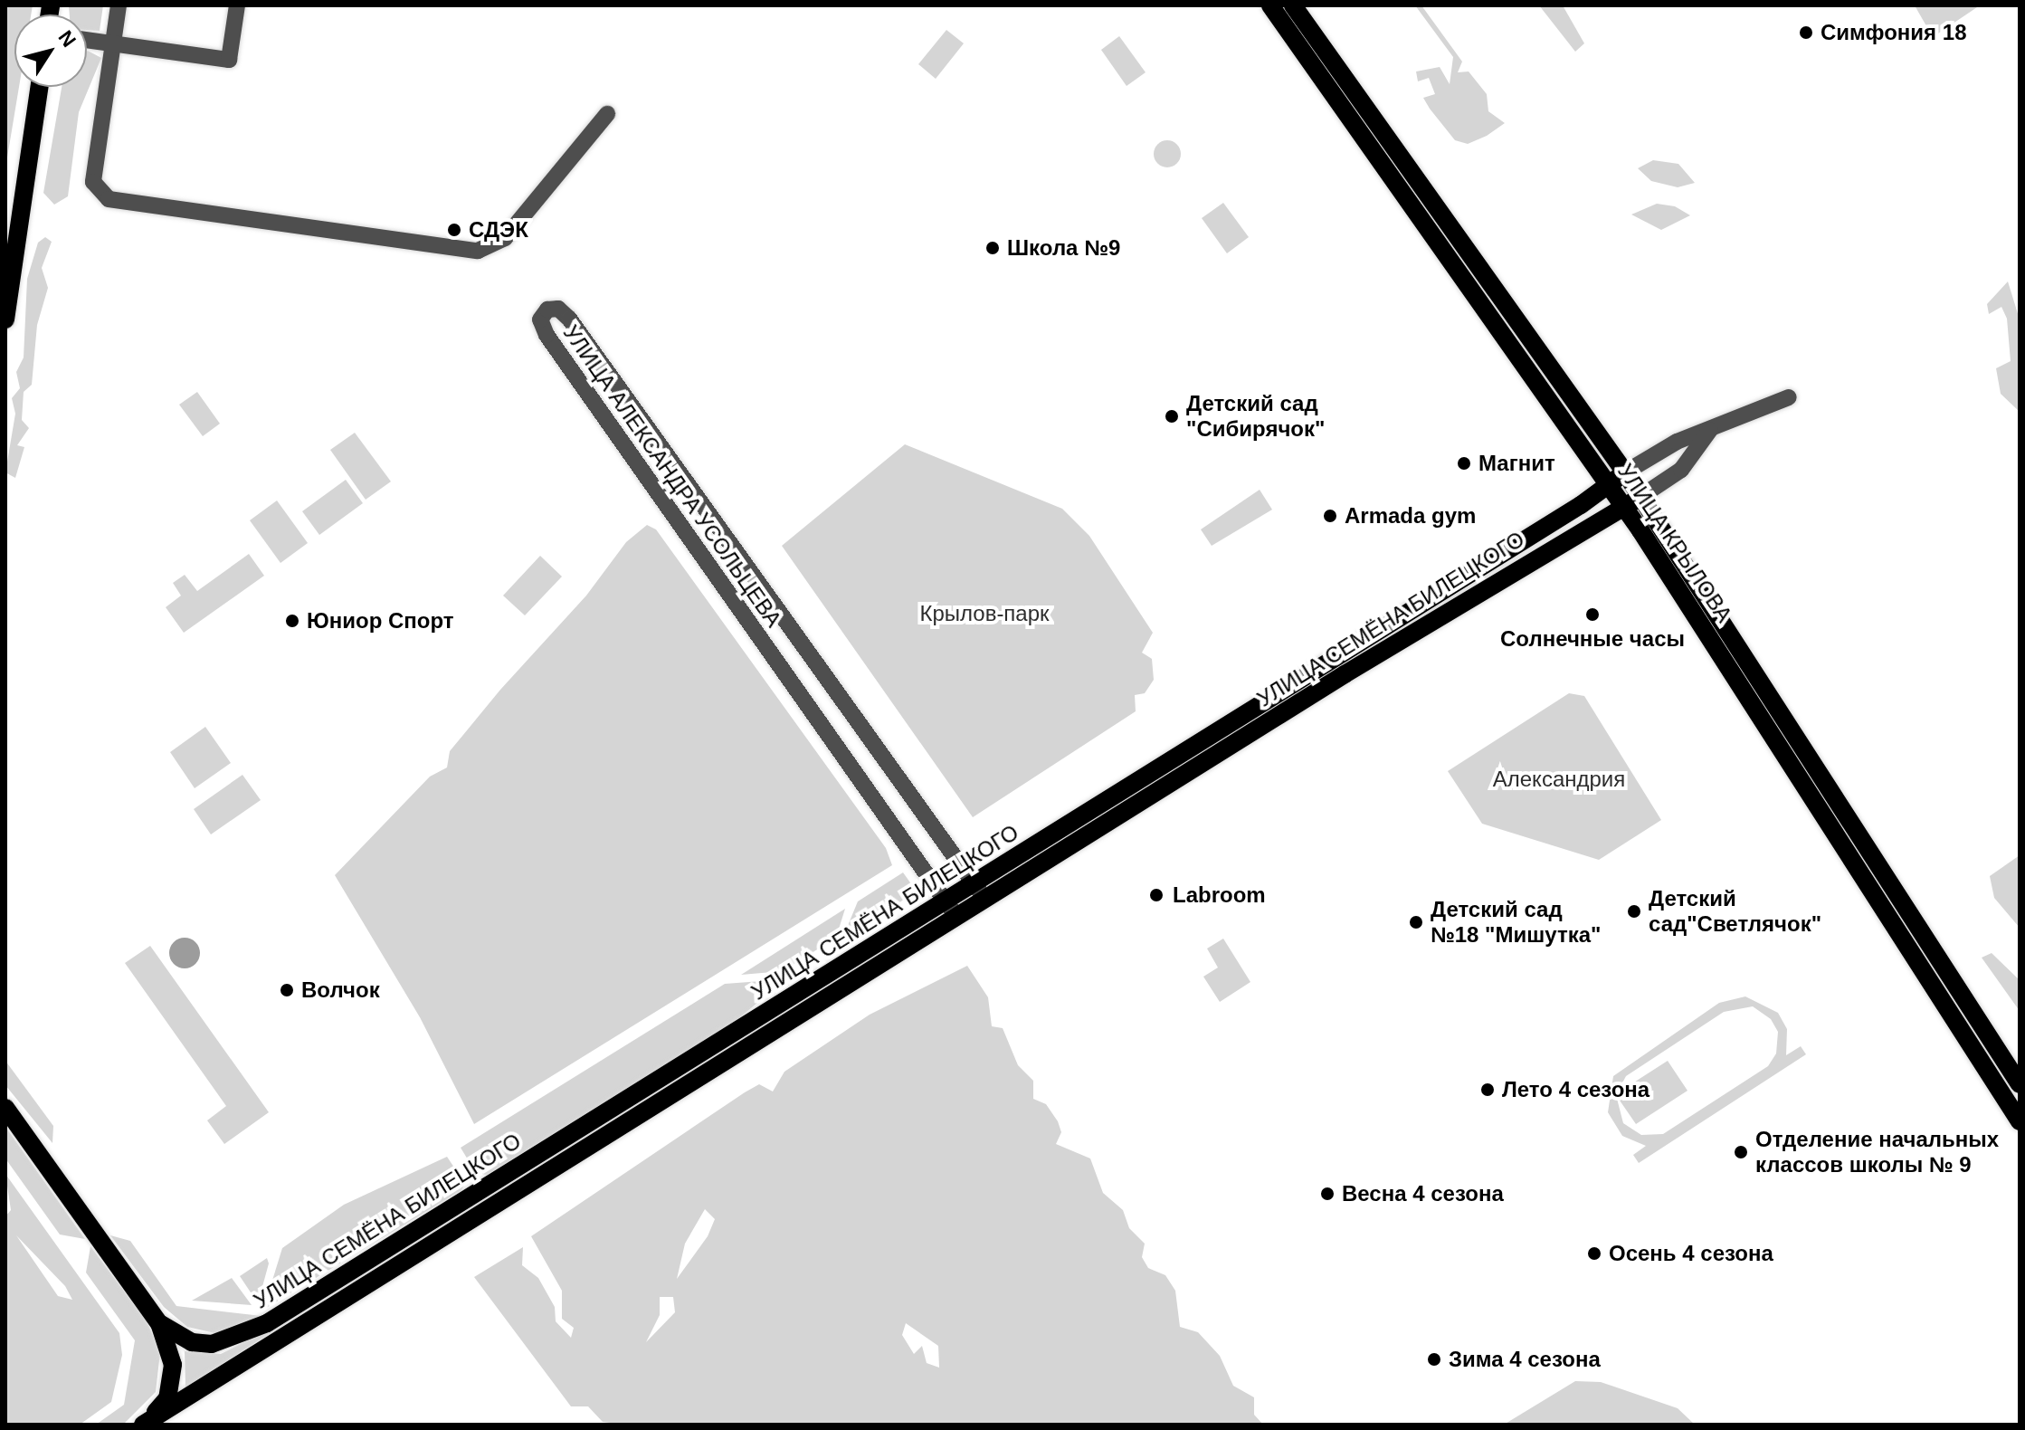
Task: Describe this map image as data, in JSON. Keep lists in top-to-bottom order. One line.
{"streets":{"main road":["УЛИЦА КРЫЛОВА","УЛИЦА СЕМЁНА БИЛЕЦКОГО"],"street":["УЛИЦА АЛЕКСАНДРА УСОЛЬЦЕВА"]},"crossings":[["УЛИЦА АЛЕКСАНДРА УСОЛЬЦЕВА","УЛИЦА СЕМЁНА БИЛЕЦКОГО"],["УЛИЦА КРЫЛОВА","УЛИЦА СЕМЁНА БИЛЕЦКОГО"]],"parks":["Крылов-парк","Александрия"],"places":["Симфония 18","СДЭК","Школа №9","Детский сад \"Сибирячок\"","Магнит","Armada gym","Солнечные часы","Юниор Спорт","Labroom","Детский сад\"Светлячок\"","Детский сад №18 \"Мишутка\"","Волчок","Лето 4 сезона","Отделение начальных классов школы № 9","Весна 4 сезона","Осень 4 сезона","Зима 4 сезона"],"north":"top right"}
